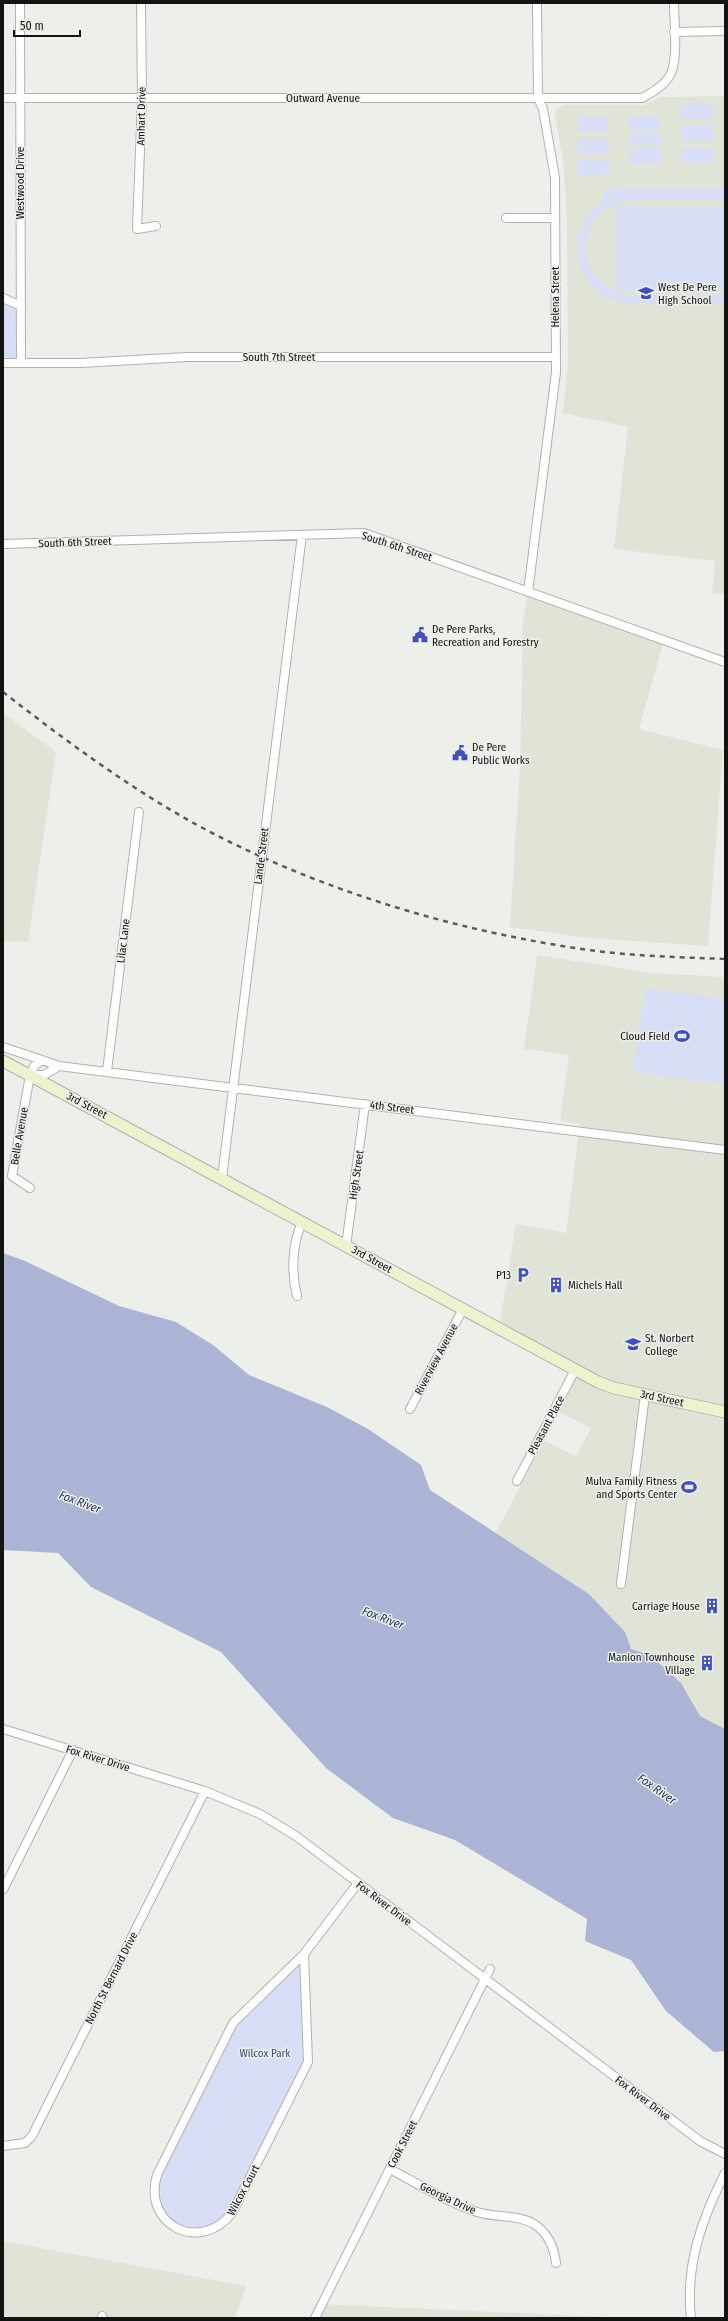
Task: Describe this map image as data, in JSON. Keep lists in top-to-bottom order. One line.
{"streets":{"main road":["3rd Street"],"street":["Outward Avenue","Amhart Drive","Westwood Drive","Helena Street","South 7th Street","South 6th Street","Lande Street","Lilac Lane","4th Street","Belle Avenue","High Street","Riverview Avenue","Pleasant Place","Fox River Drive","North St Bernard Drive","Cook Street","Wilcox Court","Georgia Drive"]},"crossings":[["Outward Avenue","Amhart Drive"],["Outward Avenue","Westwood Drive"],["Outward Avenue","Helena Street"],["Westwood Drive","South 7th Street"],["Helena Street","South 7th Street"],["Helena Street","South 6th Street"],["South 6th Street","Lande Street"],["Lande Street","3rd Street"],["Lande Street","4th Street"],["Lilac Lane","4th Street"],["3rd Street","Belle Avenue"],["3rd Street","High Street"],["3rd Street","Riverview Avenue"],["3rd Street","Pleasant Place"],["4th Street","High Street"],["Fox River Drive","North St Bernard Drive"],["Fox River Drive","Cook Street"],["Fox River Drive","Wilcox Court"],["Cook Street","Georgia Drive"]],"water":["Fox River"],"parks":["Wilcox Park"],"places":{"school or university":["West De Pere High School","St. Norbert College"],"public building":["De Pere Parks, Recreation and Forestry","De Pere Public Works"],"sports":["Cloud Field","Mulva Family Fitness and Sports Center"],"parking":["P13"],"building":["Michels Hall","Carriage House","Manion Townhouse Village"]},"scale_bar":"50 m"}
